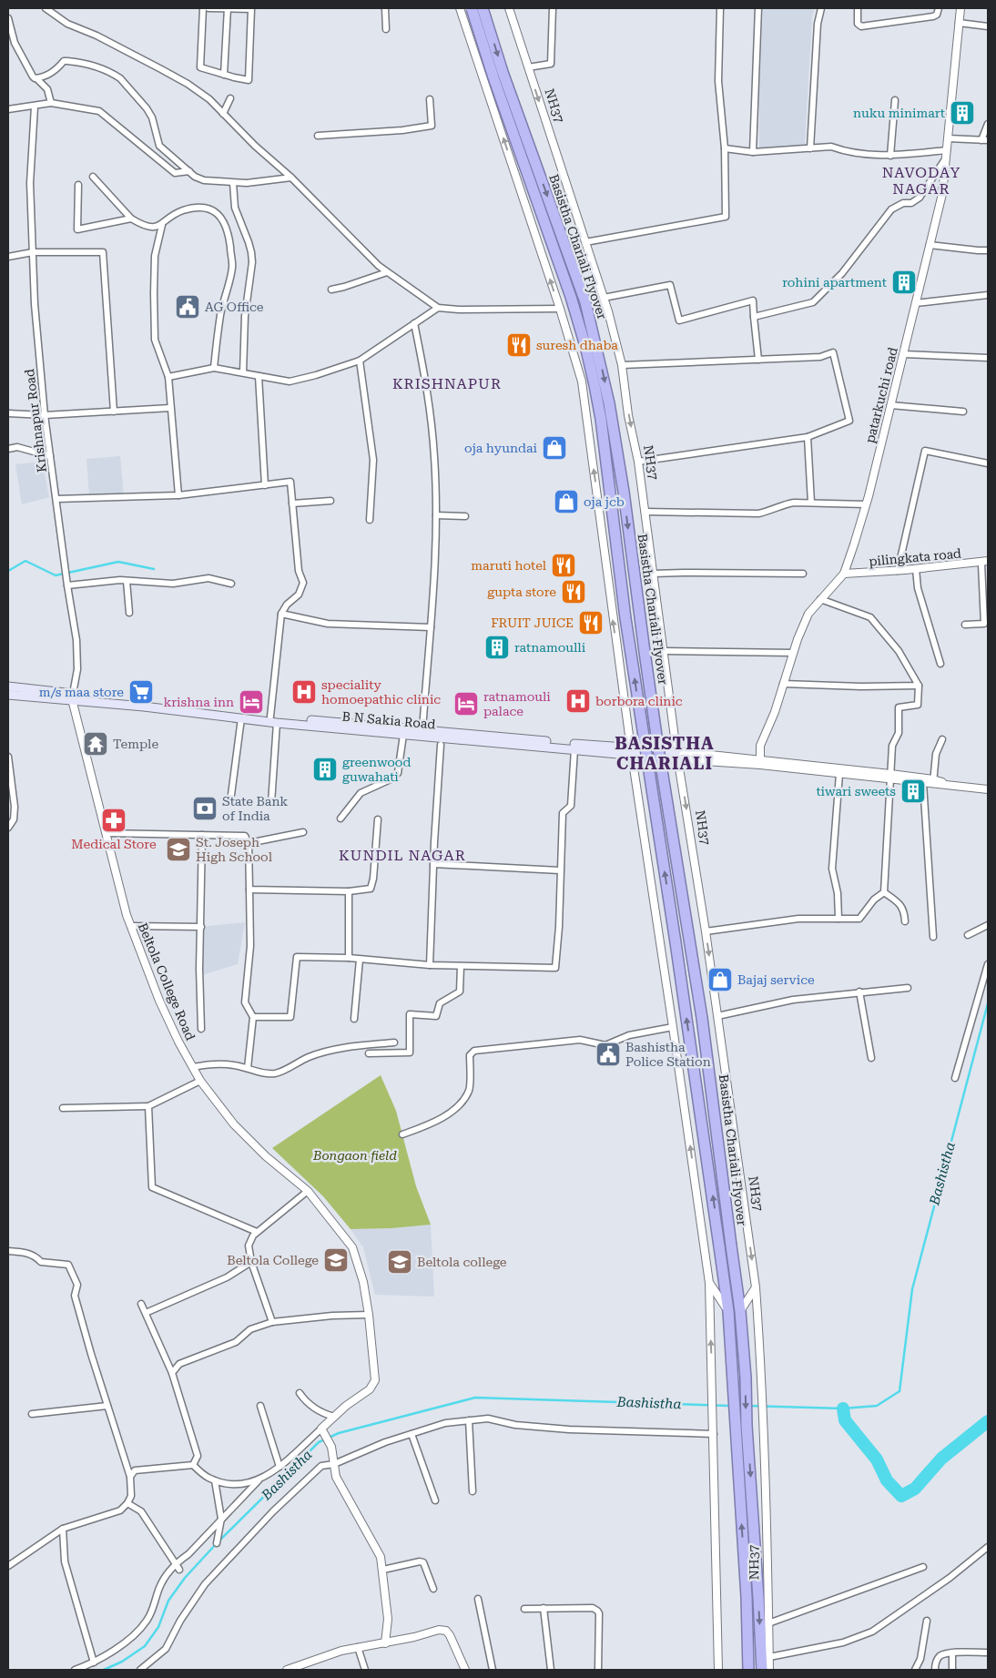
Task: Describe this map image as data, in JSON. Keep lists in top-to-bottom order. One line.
{"streets":{"highway":["Basistha Chariali Flyover"],"main road":["B N Sakia Road"],"street":["NH37","patarkuchi road","Krishnapur Road","pilingkata road","Beltola College Road"]},"crossings":[["patarkuchi road","pilingkata road"],["Krishnapur Road","B N Sakia Road"],["Krishnapur Road","Beltola College Road"],["B N Sakia Road","Beltola College Road"]],"districts":["NAVODAY NAGAR","KRISHNAPUR","BASISTHA CHARIALI","KUNDIL NAGAR"],"water":["Bashistha"],"parks":["Bongaon field"],"places":{"building":["nuku minimart","rohini apartment","ratnamoulli","greenwood guwahati","tiwari sweets"],"public building":["AG Office","Bashistha Police Station"],"restaurant":["suresh dhaba","maruti hotel","gupta store","FRUIT JUICE"],"shop":["oja hyundai","oja jcb","Bajaj service"],"supermarket":["m/s maa store"],"hospital":["speciality homoepathic clinic","borbora clinic"],"hotel":["krishna inn","ratnamouli palace"],"temple":["Temple"],"bank":["State Bank of India"],"pharmacy":["Medical Store"],"school or university":["St. Joseph High School","Beltola College","Beltola college"]}}
